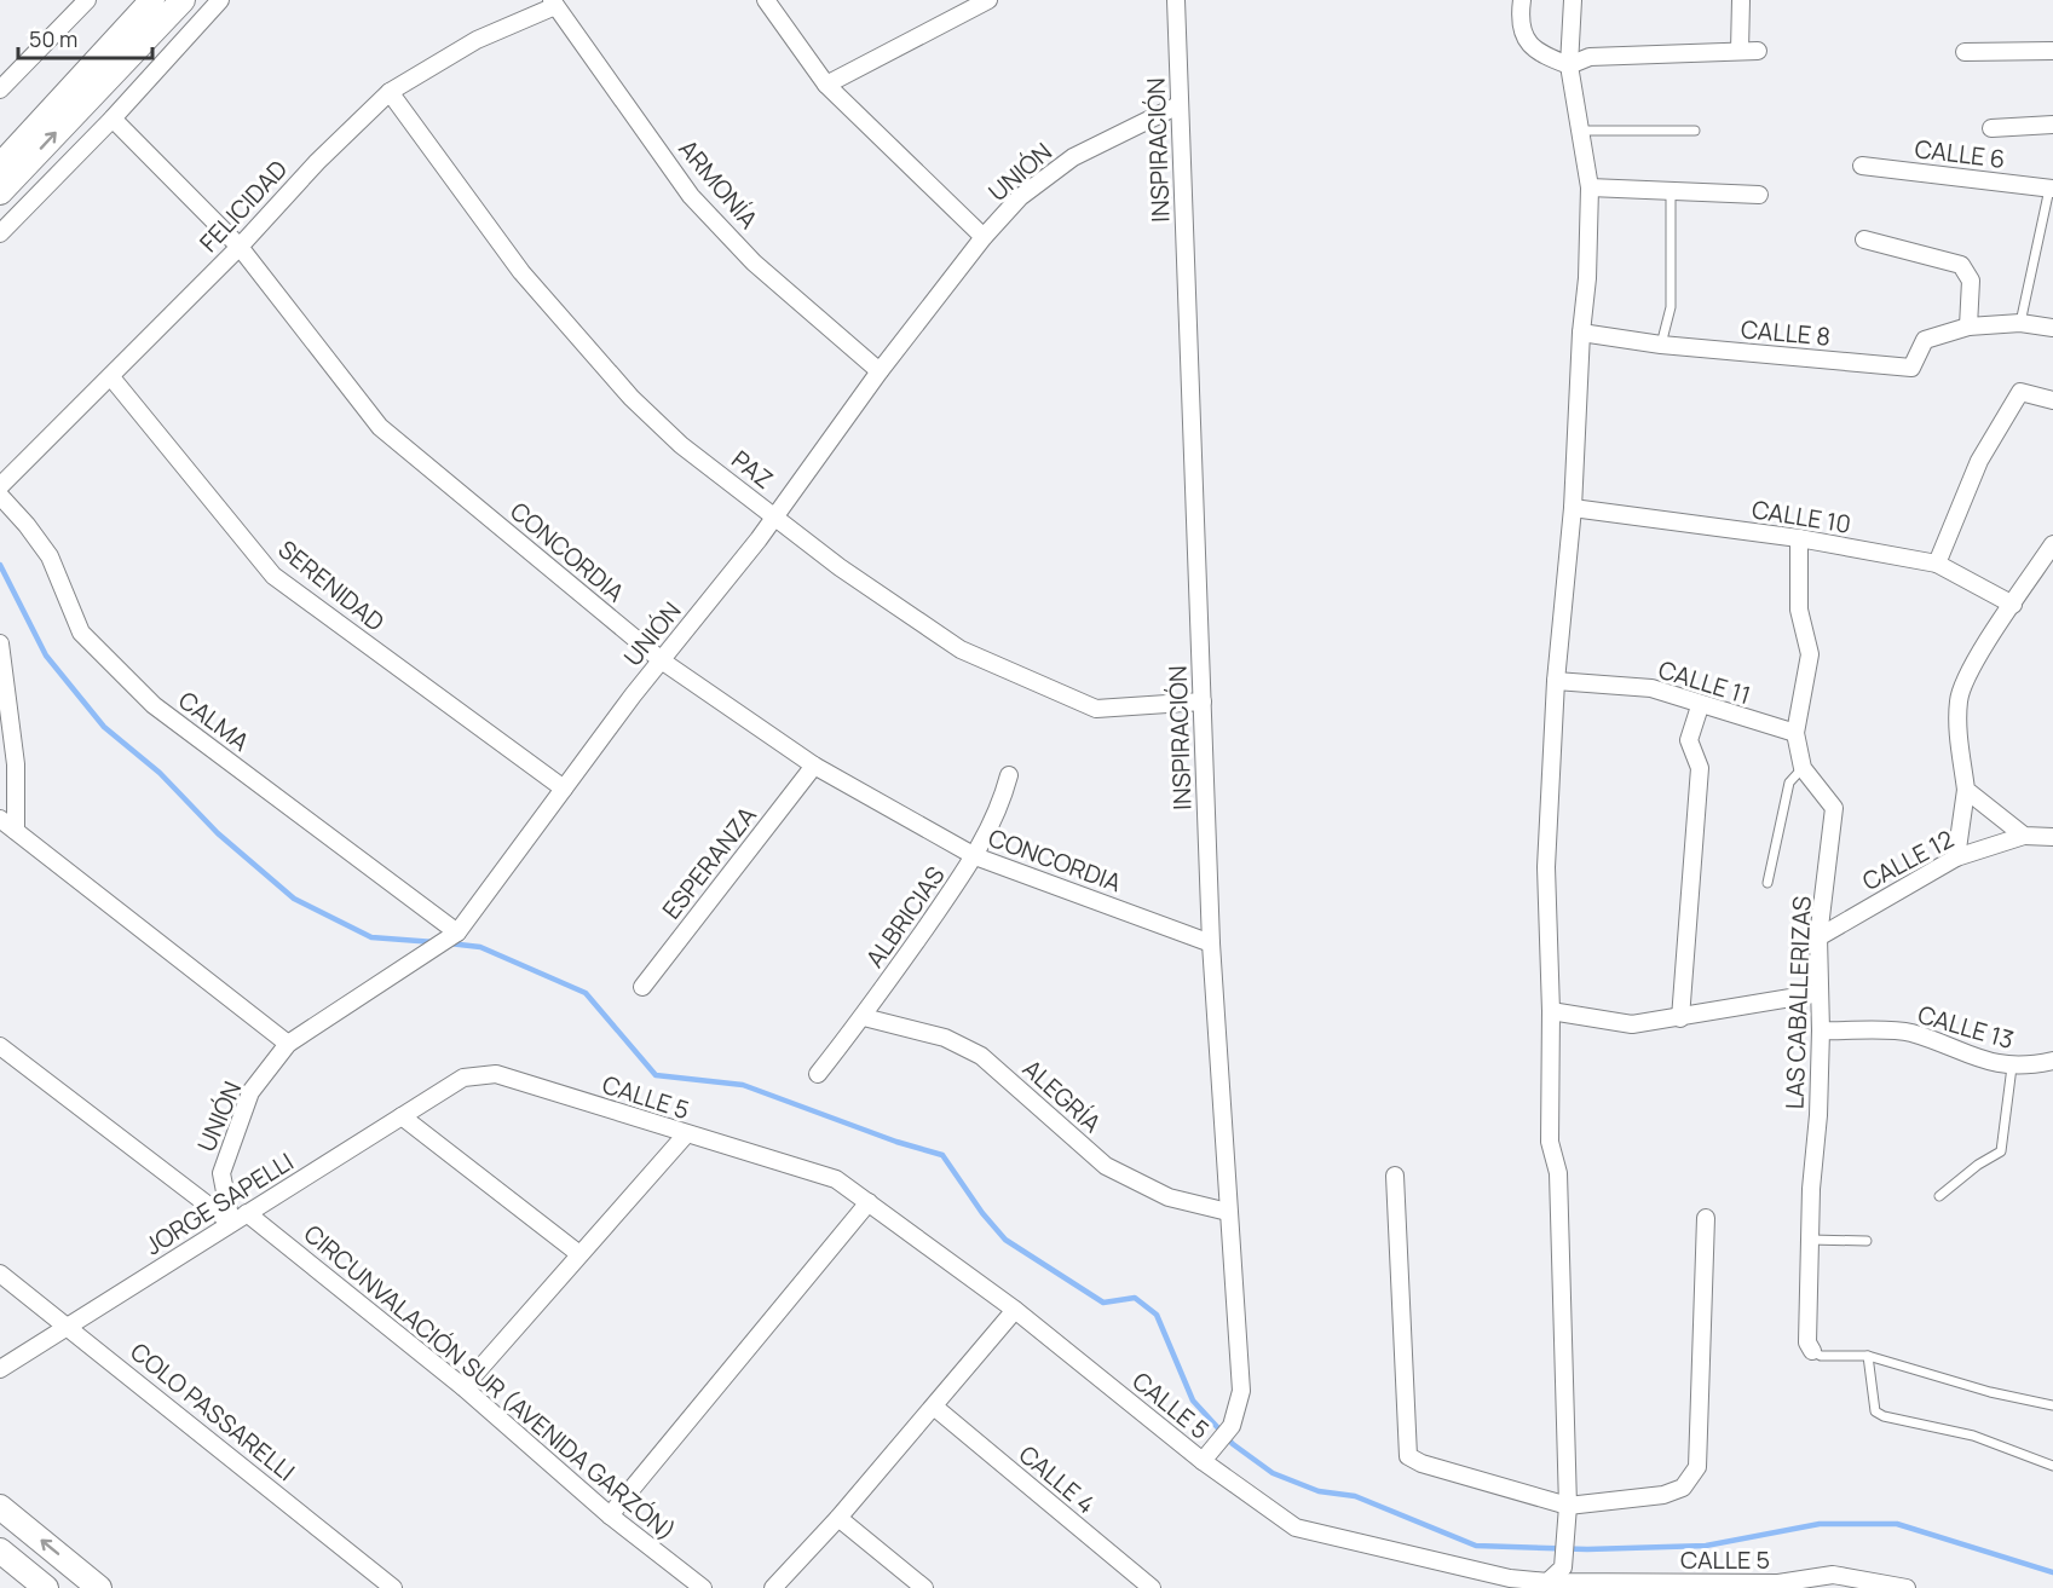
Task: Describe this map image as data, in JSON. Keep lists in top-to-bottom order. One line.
{"streets":{"street":["INSPIRACIÓN","CALLE 6","UNIÓN","ARMONÍA","FELICIDAD","CALLE 8","PAZ","CALLE 10","CONCORDIA","SERENIDAD","CALLE 11","CALMA","CALLE 12","ESPERANZA","ALBRICIAS","LAS CABALLERIZAS","CALLE 13","ALEGRÍA","CALLE 5","JORGE SAPELLI","CIRCUNVALACIÓN SUR (AVENIDA GARZÓN)","COLO PASSARELLI","CALLE 4"]},"crossings":[["INSPIRACIÓN","UNIÓN"],["INSPIRACIÓN","PAZ"],["INSPIRACIÓN","CONCORDIA"],["INSPIRACIÓN","ALEGRÍA"],["INSPIRACIÓN","CALLE 5"],["UNIÓN","ARMONÍA"],["UNIÓN","PAZ"],["UNIÓN","CONCORDIA"],["UNIÓN","SERENIDAD"],["UNIÓN","CALMA"],["UNIÓN","JORGE SAPELLI"],["ARMONÍA","FELICIDAD"],["FELICIDAD","PAZ"],["FELICIDAD","CONCORDIA"],["FELICIDAD","SERENIDAD"],["CALLE 10","LAS CABALLERIZAS"],["CONCORDIA","ESPERANZA"],["CONCORDIA","ALBRICIAS"],["CALLE 11","LAS CABALLERIZAS"],["CALLE 12","LAS CABALLERIZAS"],["ALBRICIAS","ALEGRÍA"],["LAS CABALLERIZAS","CALLE 13"],["CALLE 5","JORGE SAPELLI"],["JORGE SAPELLI","CIRCUNVALACIÓN SUR (AVENIDA GARZÓN)"],["JORGE SAPELLI","COLO PASSARELLI"]],"scale_bar":"50 m"}
